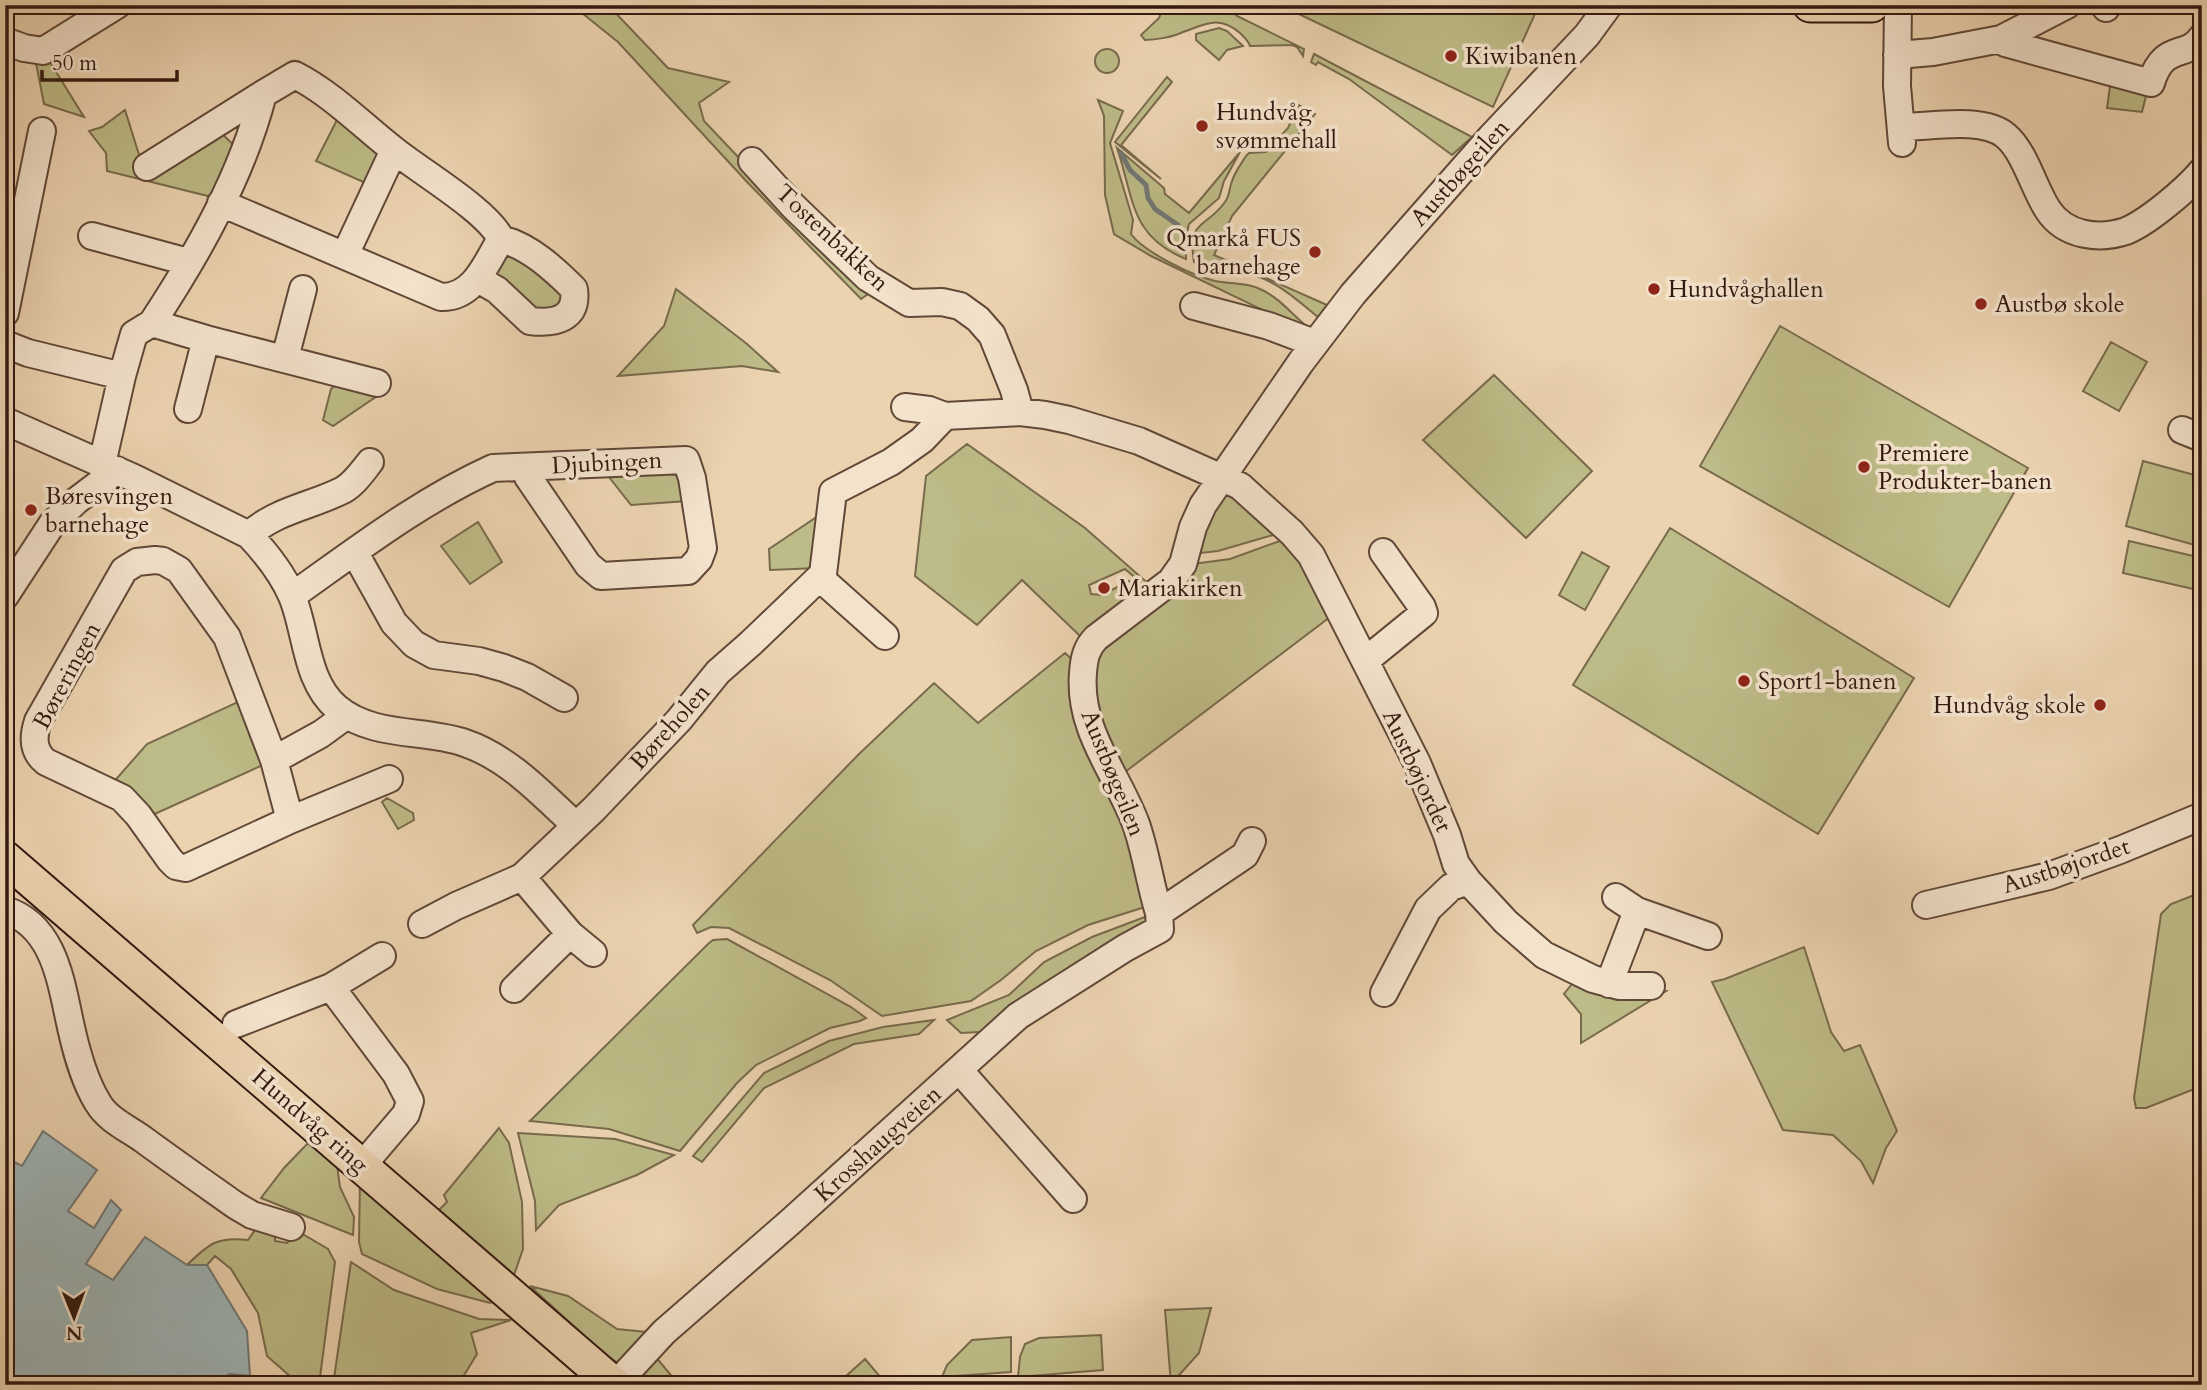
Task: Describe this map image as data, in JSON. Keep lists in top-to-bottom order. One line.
{"streets":{"main road":["Hundvåg ring"],"street":["Austbøgeilen","Tostenbakken","Djubingen","Børeringen","Børeholen","Austbøjordet","Krosshaugveien"]},"crossings":[["Austbøgeilen","Austbøjordet"],["Austbøgeilen","Krosshaugveien"],["Hundvåg ring","Krosshaugveien"]],"places":["Kiwibanen","Hundvåg svømmehall","Qmarkå FUS barnehage","Hundvåghallen","Austbø skole","Premiere Produkter-banen","Børesvingen barnehage","Mariakirken","Sport1-banen","Hundvåg skole"],"scale_bar":"50 m","north":"bottom"}
